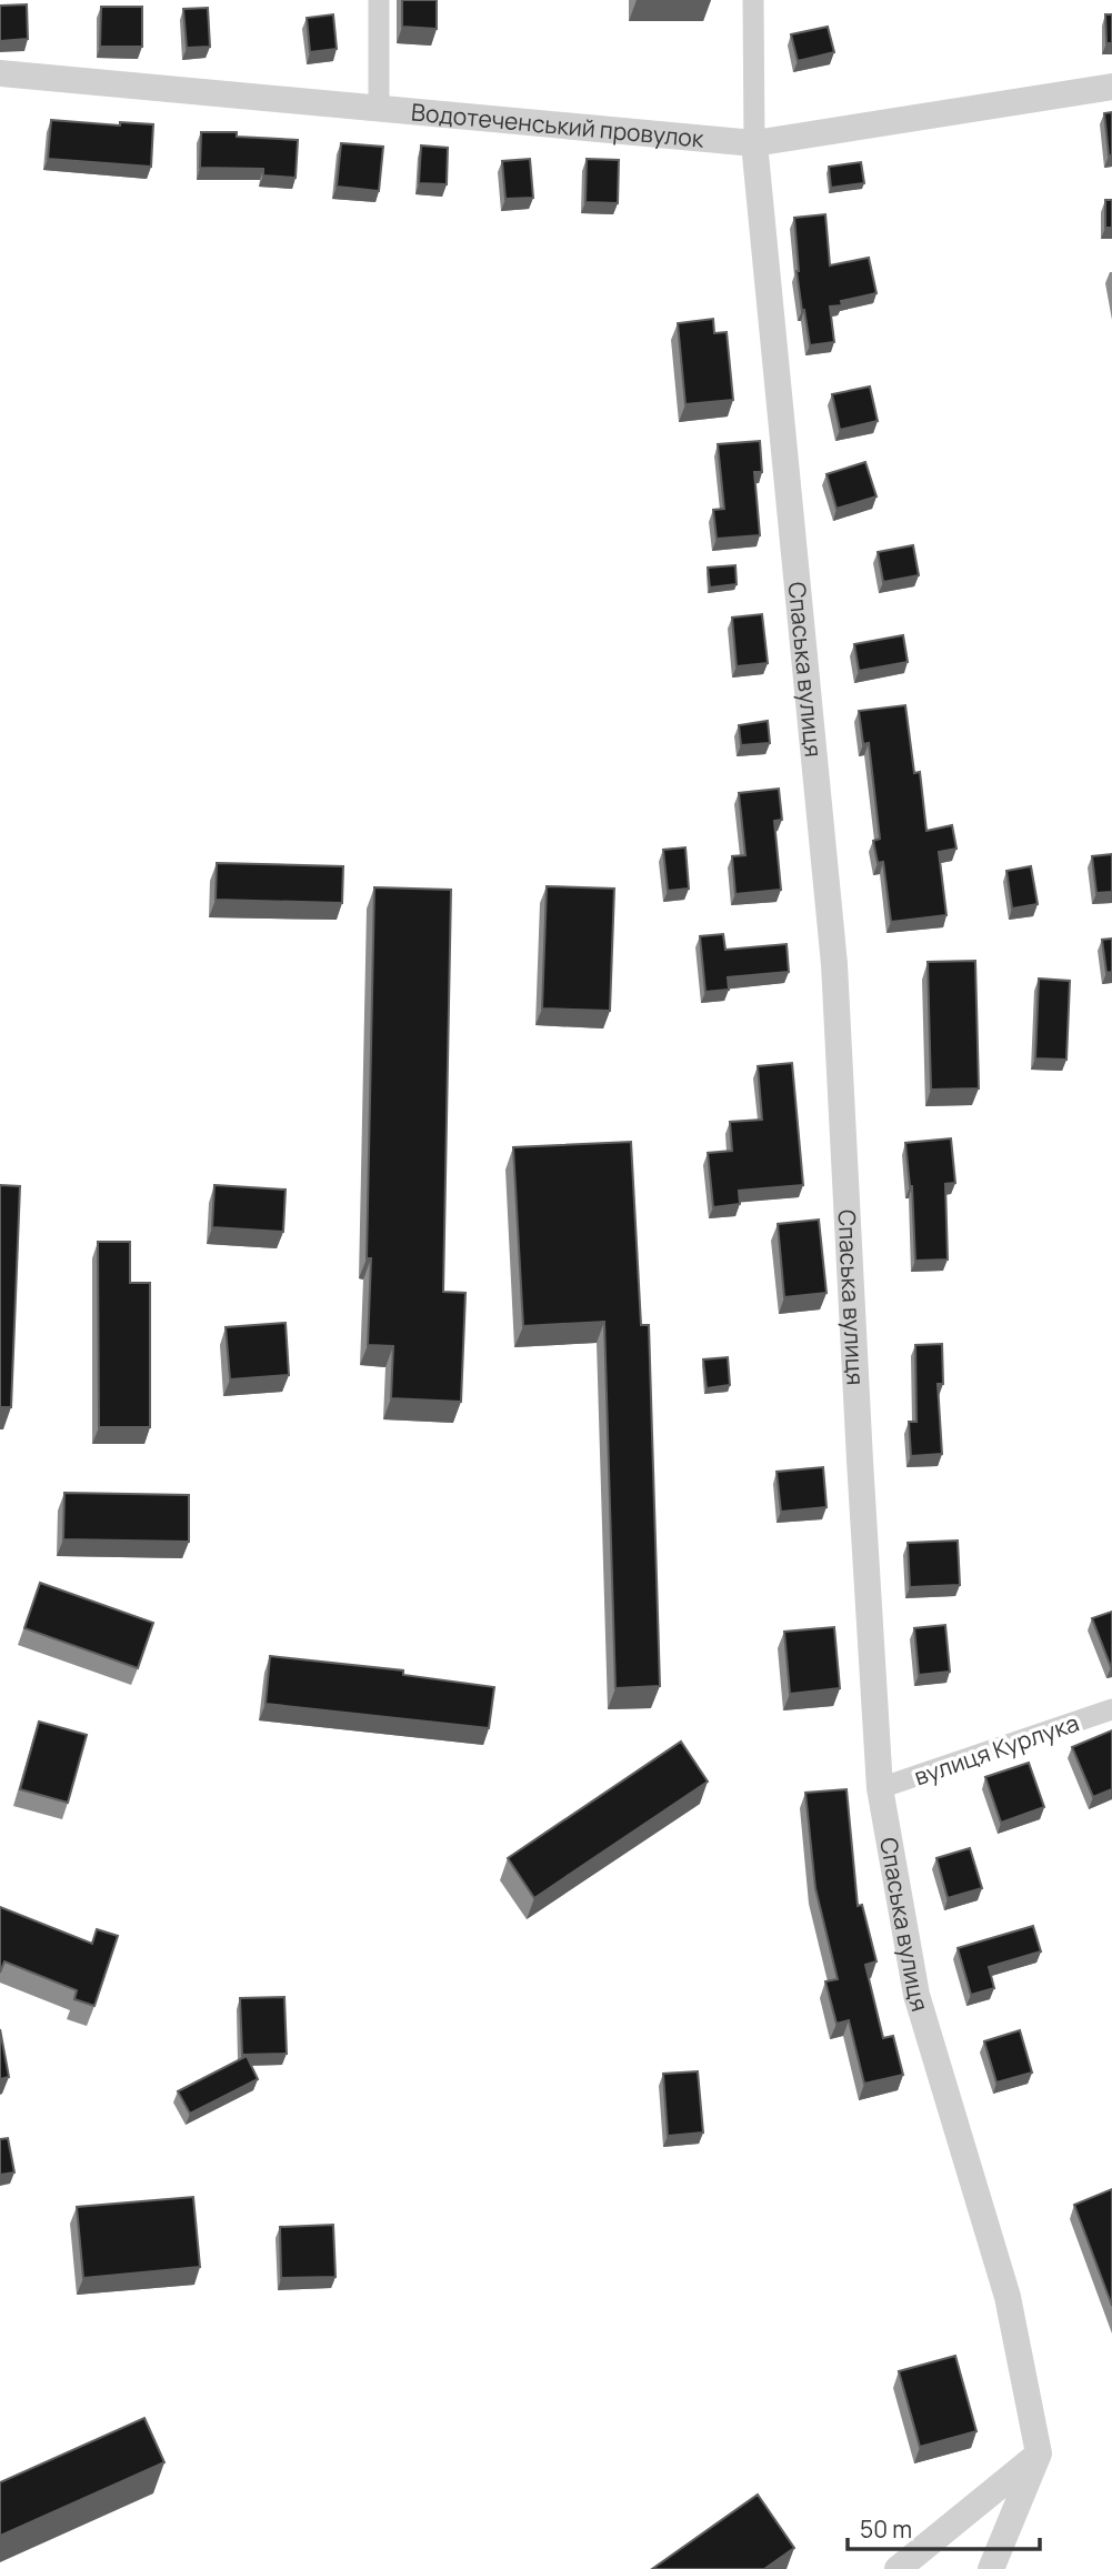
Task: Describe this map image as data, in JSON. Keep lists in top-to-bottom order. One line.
{"streets":{"street":["Водотеченський провулок","Спаська вулиця","вулиця Курлука"]},"crossings":[["Водотеченський провулок","Спаська вулиця"],["Спаська вулиця","вулиця Курлука"]],"scale_bar":"50 m"}
